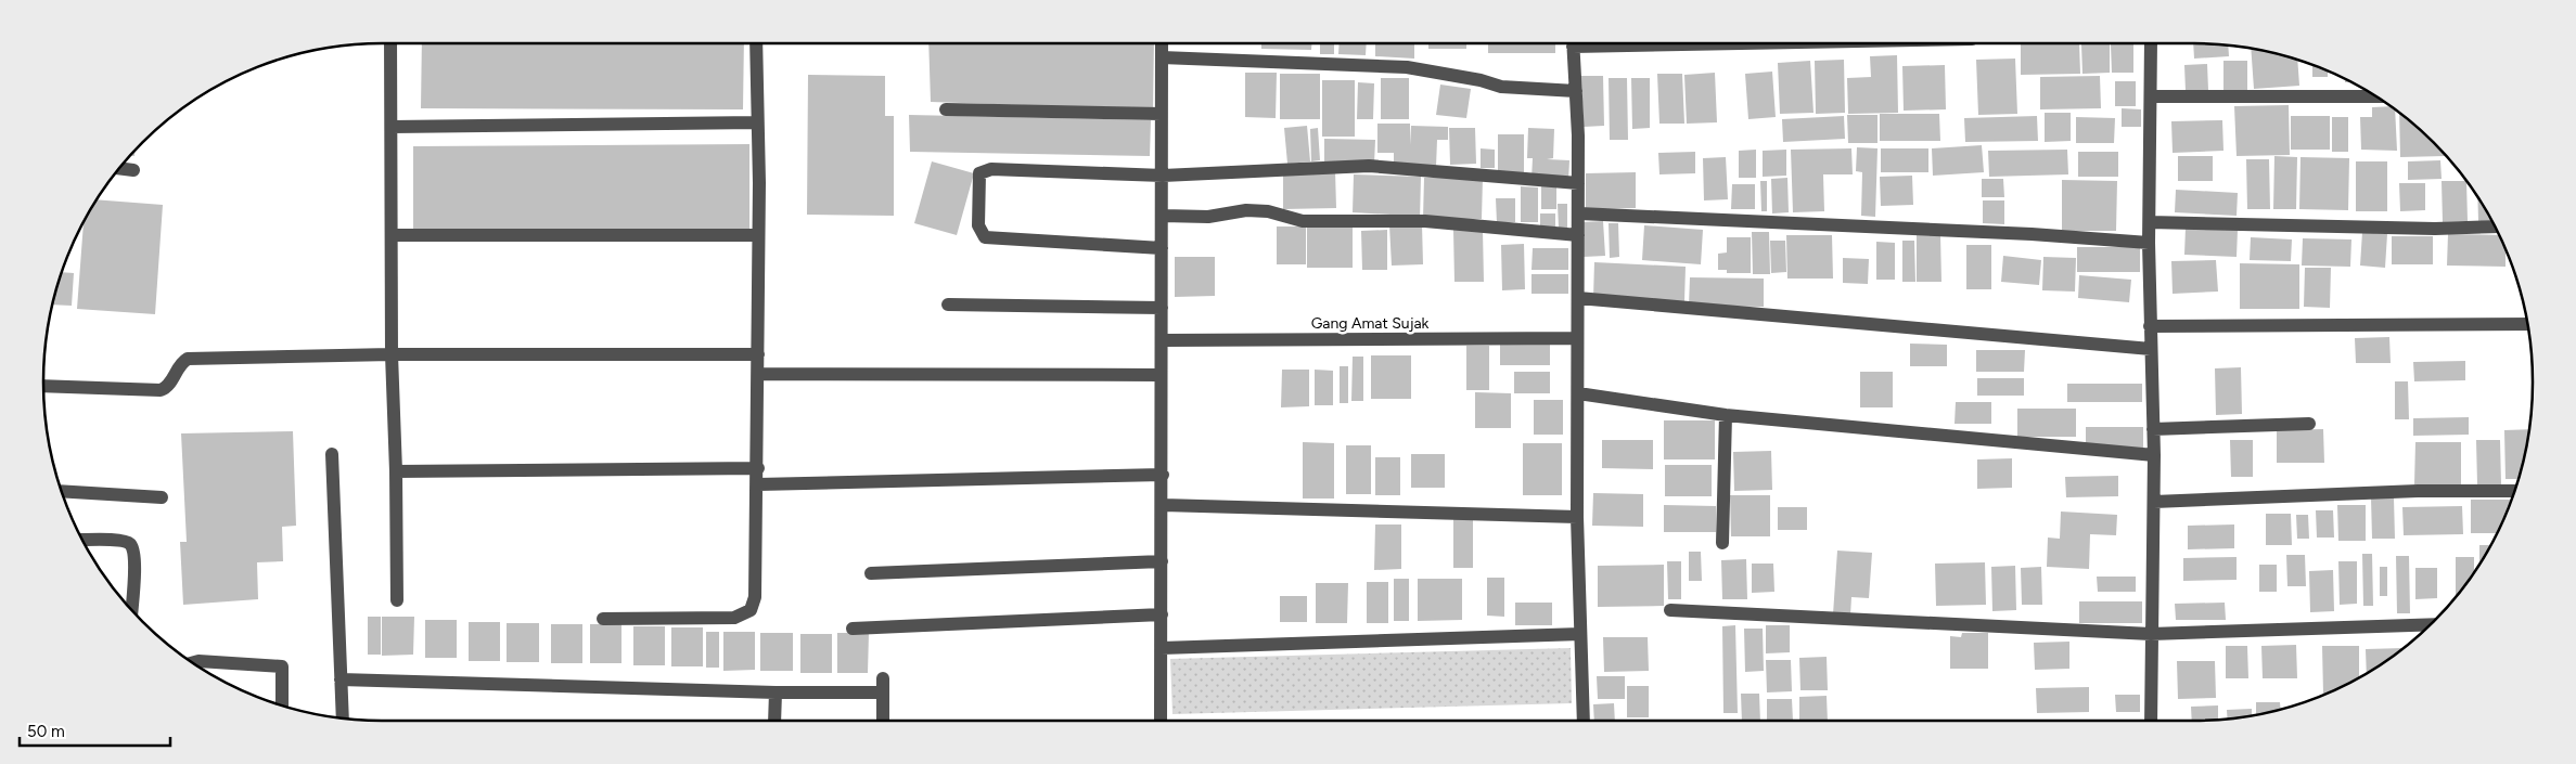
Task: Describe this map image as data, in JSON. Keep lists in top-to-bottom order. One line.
{"streets":{"street":["Gang Amat Sujak"]},"scale_bar":"50 m"}
